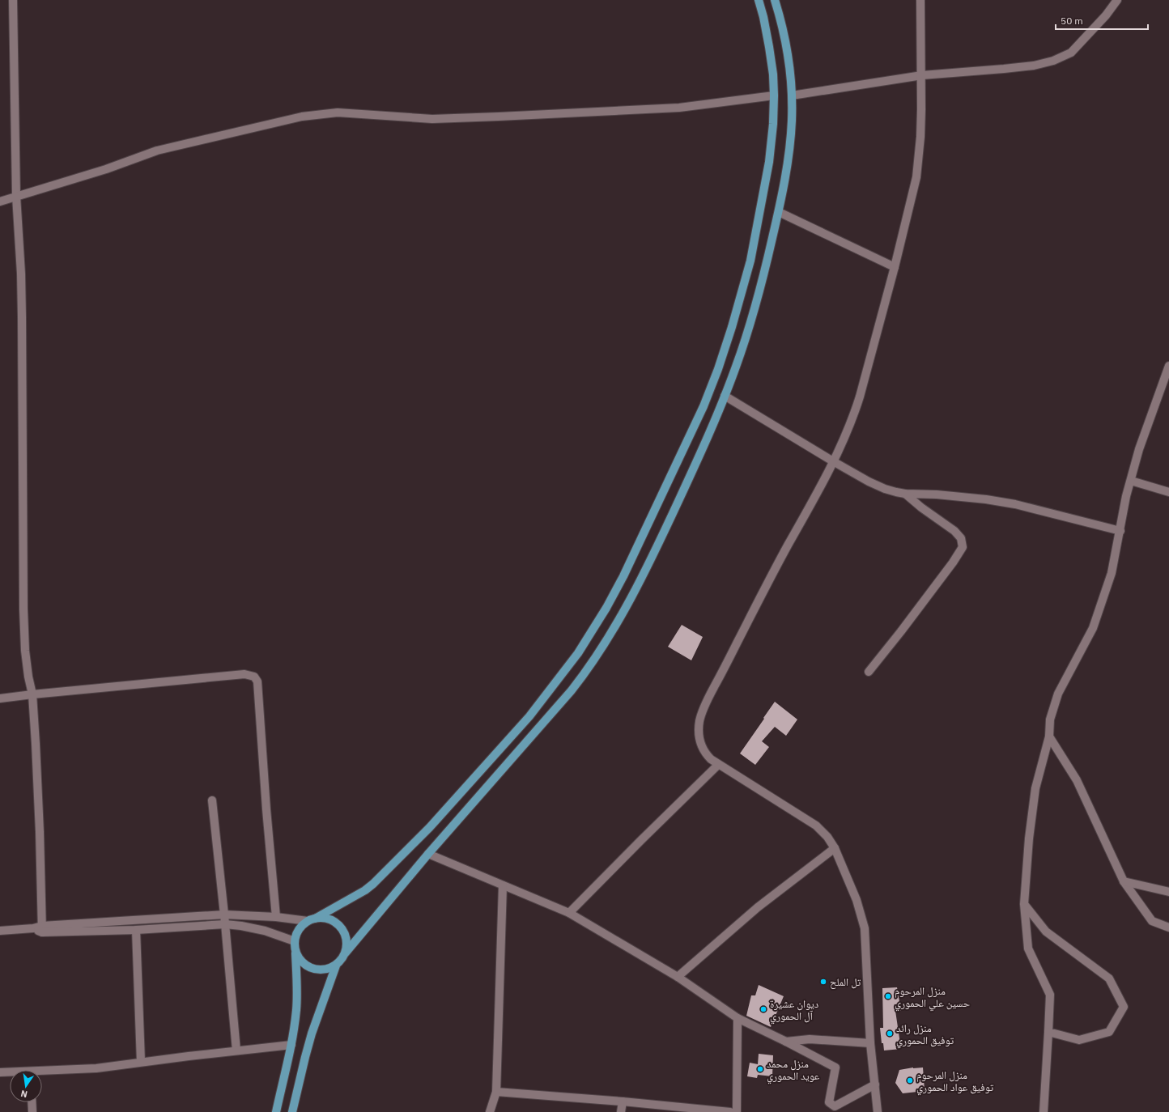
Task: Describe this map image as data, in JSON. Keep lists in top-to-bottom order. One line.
{"places":["تل الملح","منزل المرحوم حسين علي الحموري","ديوان عشيرة آل الحموري","منزل رائد توفيق الحموري","منزل محمد عويد الحموري","منزل المرحوم توفيق عواد الحموري"],"scale_bar":"50 m","north":"bottom"}
